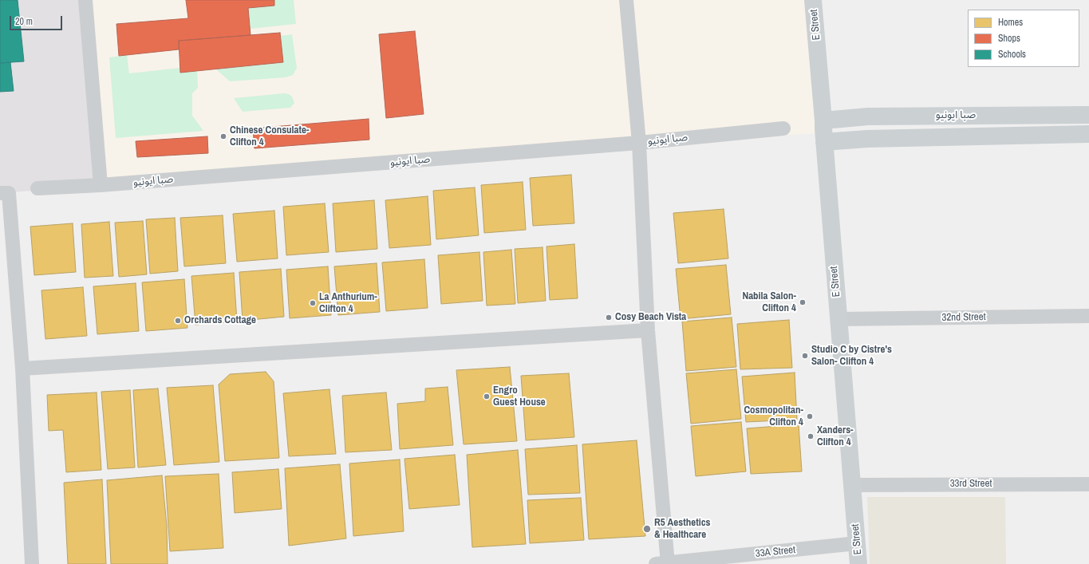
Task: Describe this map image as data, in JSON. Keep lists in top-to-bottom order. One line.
{"streets":{"main road":["E Street","صبا ایونیو"],"street":["32nd Street","33rd Street","33A Street"]},"crossings":[["E Street","صبا ایونیو"],["E Street","32nd Street"],["E Street","33rd Street"],["E Street","33A Street"]],"places":["Chinese Consulate- Clifton 4","Nabila Salon- Clifton 4","La Anthurium- Clifton 4","Cosy Beach Vista","Orchards Cottage","Studio C by Cistre's Salon- Clifton 4","Engro Guest House","Cosmopolitan- Clifton 4","Xanders- Clifton 4","R5 Aesthetics & Healthcare"],"legend":["Homes","Shops","Schools"],"scale_bar":"20 m"}
